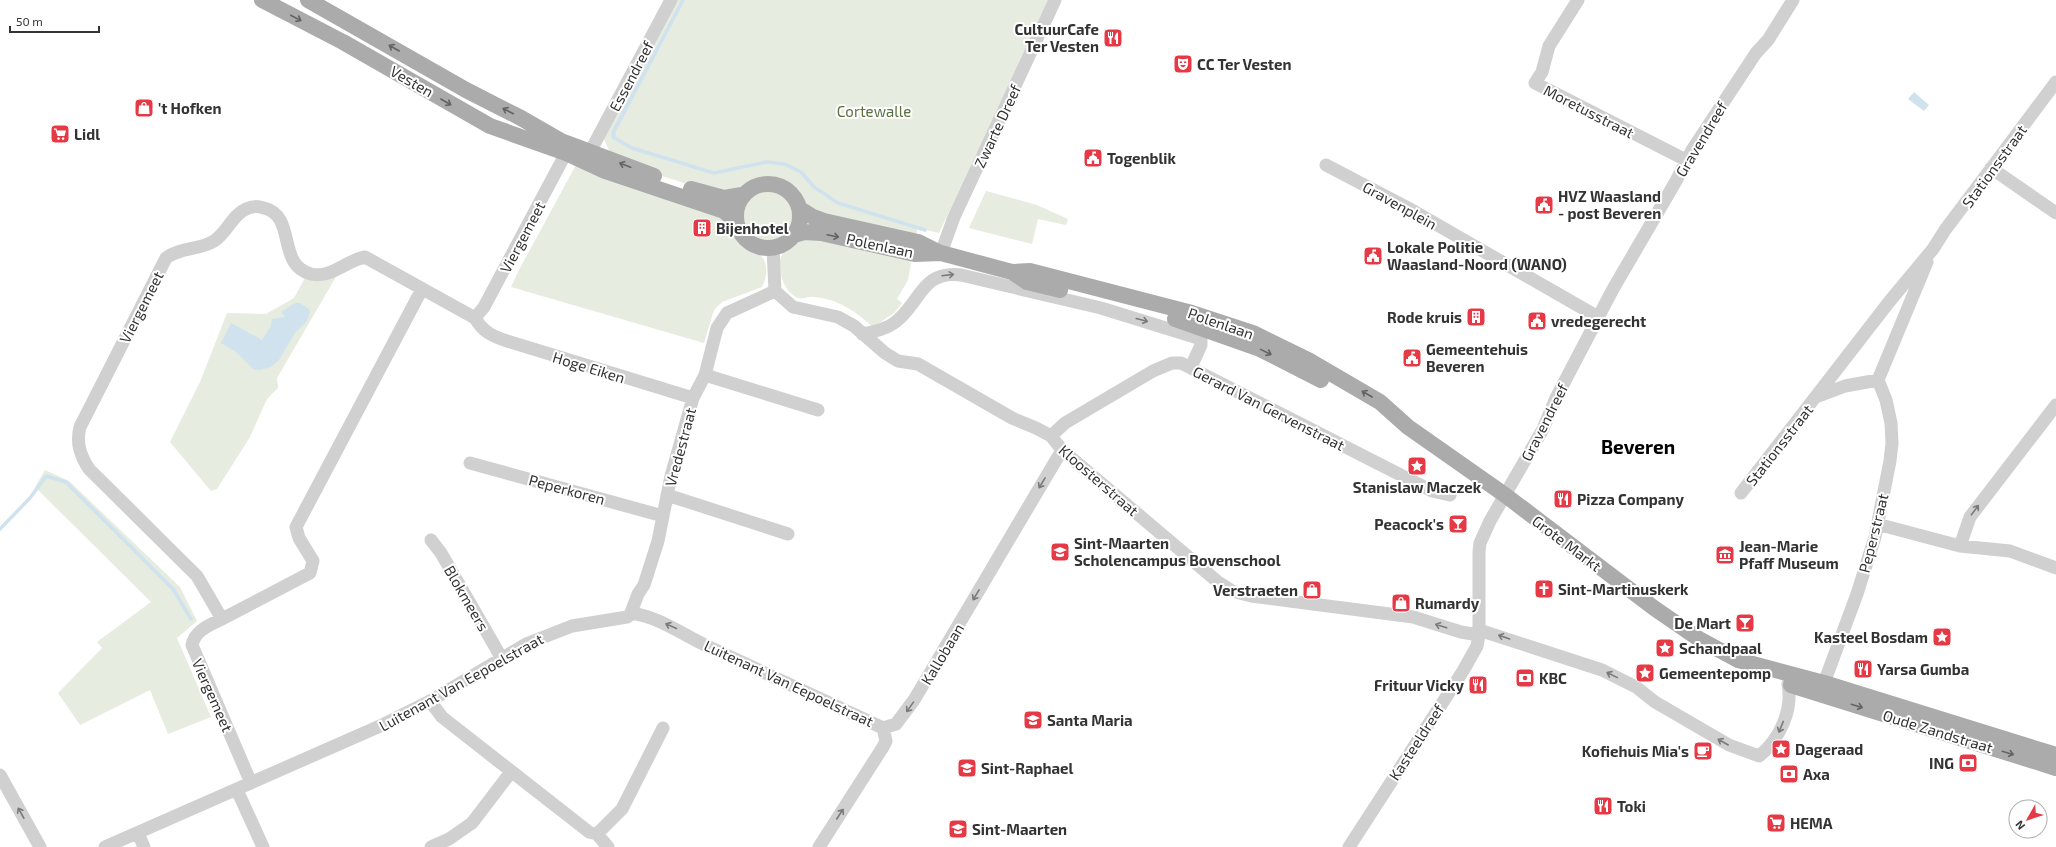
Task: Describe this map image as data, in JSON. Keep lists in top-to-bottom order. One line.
{"streets":{"main road":["Vesten","Polenlaan","Grote Markt","Oude Zandstraat"],"street":["Essendreef","Moretusstraat","Zwarte Dreef","Gravendreef","Stationsstraat","Gravenplein","Viergemeet","Hoge Eiken","Gerard Van Gervenstraat","Vredestraat","Kloosterstraat","Peperkoren","Peperstraat","Blokmeers","Kallobaan","Luitenant Van Eepoelstraat","Kasteeldreef"]},"crossings":[["Essendreef","Vesten"],["Vesten","Viergemeet"],["Vesten","Polenlaan"],["Moretusstraat","Gravendreef"],["Zwarte Dreef","Polenlaan"],["Gravendreef","Gravenplein"],["Gravendreef","Polenlaan"],["Gravendreef","Grote Markt"],["Stationsstraat","Peperstraat"],["Viergemeet","Hoge Eiken"],["Viergemeet","Luitenant Van Eepoelstraat"],["Polenlaan","Gerard Van Gervenstraat"],["Polenlaan","Kloosterstraat"],["Polenlaan","Grote Markt"],["Hoge Eiken","Vredestraat"],["Gerard Van Gervenstraat","Kloosterstraat"],["Vredestraat","Kloosterstraat"],["Vredestraat","Peperkoren"],["Vredestraat","Luitenant Van Eepoelstraat"],["Kloosterstraat","Kallobaan"],["Kloosterstraat","Kasteeldreef"],["Peperstraat","Grote Markt"],["Peperstraat","Oude Zandstraat"],["Grote Markt","Oude Zandstraat"],["Blokmeers","Luitenant Van Eepoelstraat"],["Kallobaan","Luitenant Van Eepoelstraat"]],"one_way":["Kloosterstraat","Kallobaan"],"districts":["Beveren"],"parks":["Cortewalle"],"places":{"restaurant":["CultuurCafe Ter Vesten","Pizza Company","Yarsa Gumba","Frituur Vicky","Toki"],"theatre":["CC Ter Vesten"],"shop":["'t Hofken","Verstraeten","Rumardy"],"supermarket":["Lidl","HEMA"],"public building":["Togenblik","HVZ Waasland - post Beveren","Lokale Politie Waasland-Noord (WANO)","vredegerecht","Gemeentehuis Beveren"],"building":["Bijenhotel","Rode kruis"],"place":["Stanislaw Maczek","Kasteel Bosdam","Schandpaal","Gemeentepomp","Dageraad"],"bar":["Peacock's","De Mart"],"school or university":["Sint-Maarten Scholencampus Bovenschool","Santa Maria","Sint-Raphael","Sint-Maarten"],"museum":["Jean-Marie Pfaff Museum"],"church":["Sint-Martinuskerk"],"bank":["KBC","ING","Axa"],"cafe":["Kofiehuis Mia's"]},"scale_bar":"50 m","north":"bottom left"}
